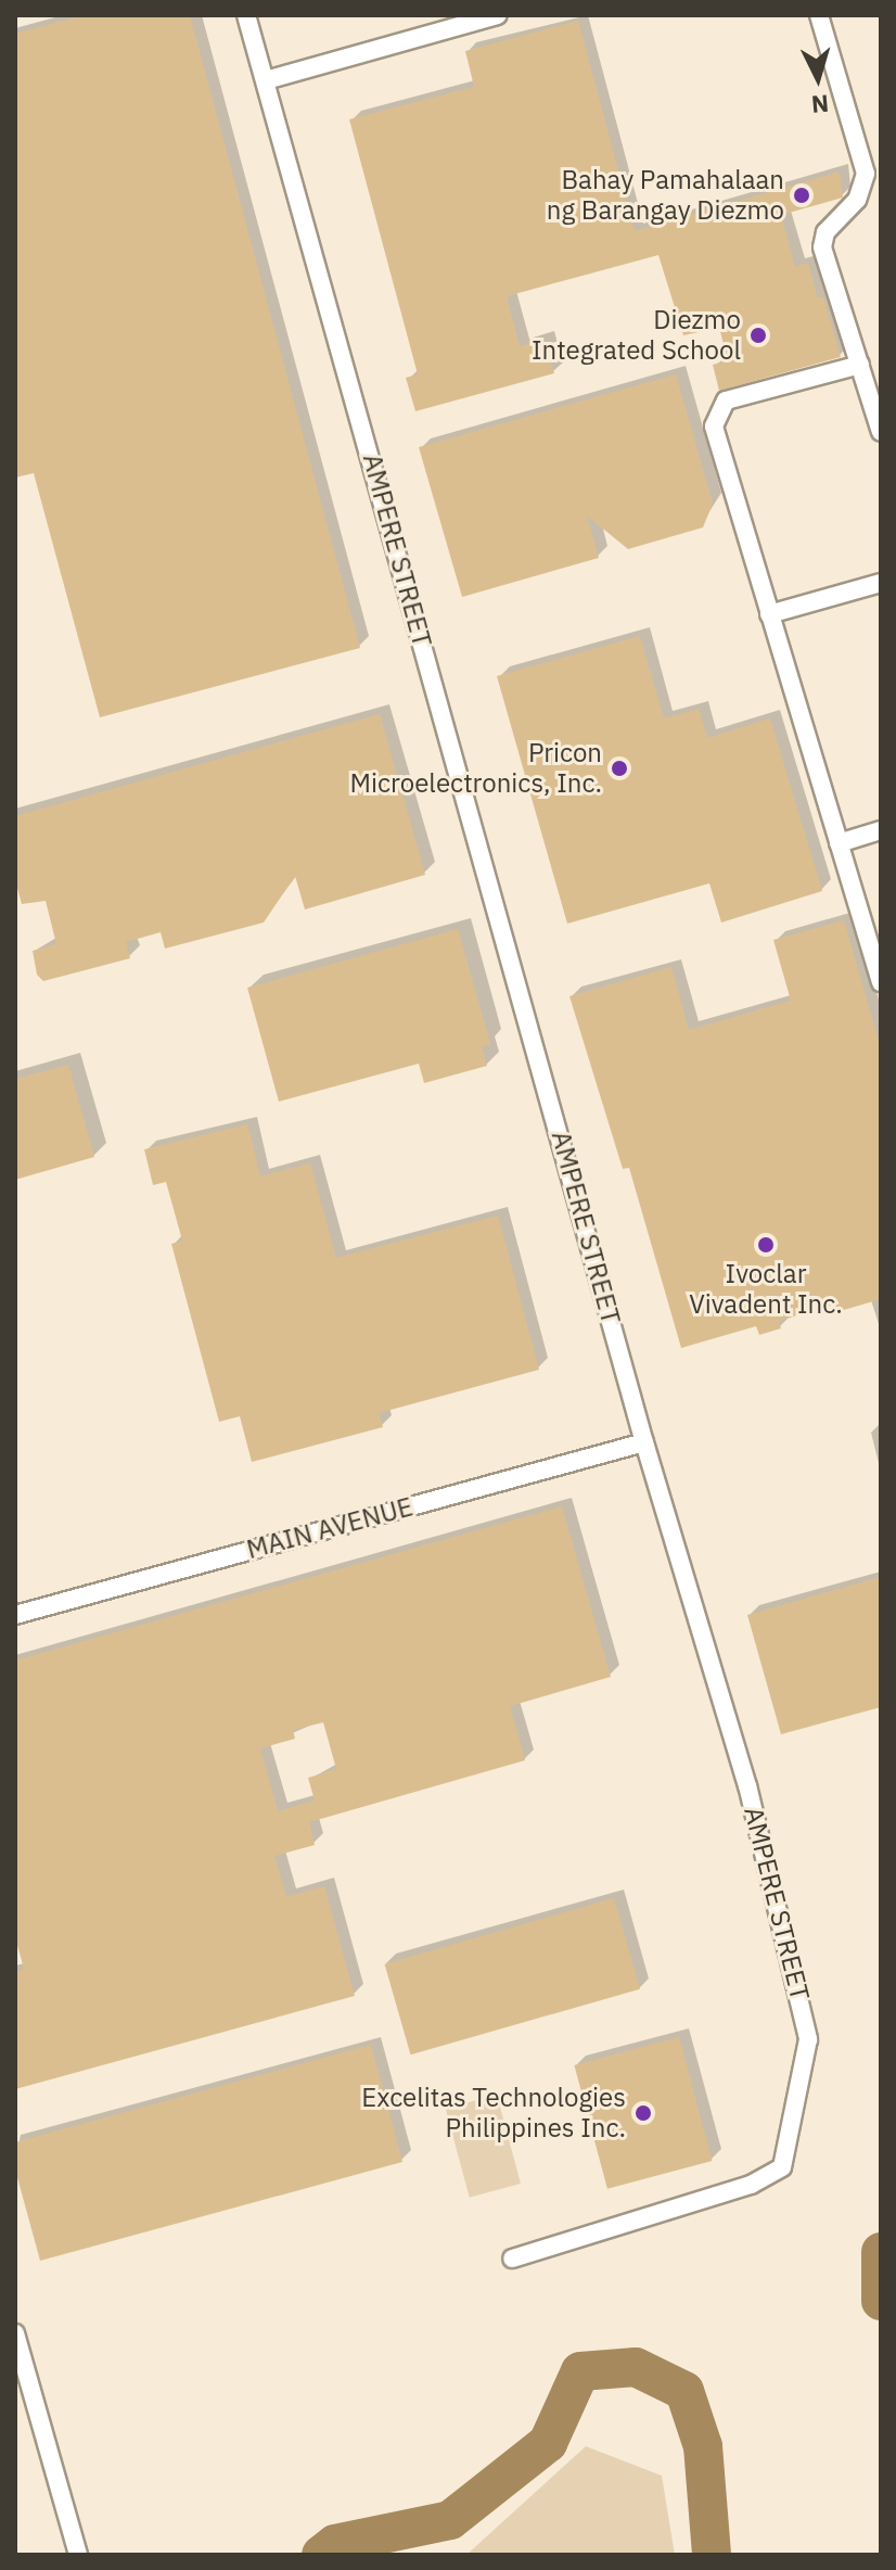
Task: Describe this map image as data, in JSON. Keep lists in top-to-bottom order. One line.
{"streets":{"street":["AMPERE STREET","MAIN AVENUE"]},"crossings":[["AMPERE STREET","MAIN AVENUE"]],"places":["Bahay Pamahalaan ng Barangay Diezmo","Diezmo Integrated School","Pricon Microelectronics, Inc.","Ivoclar Vivadent Inc.","Excelitas Technologies Philippines Inc."],"north":"bottom"}
